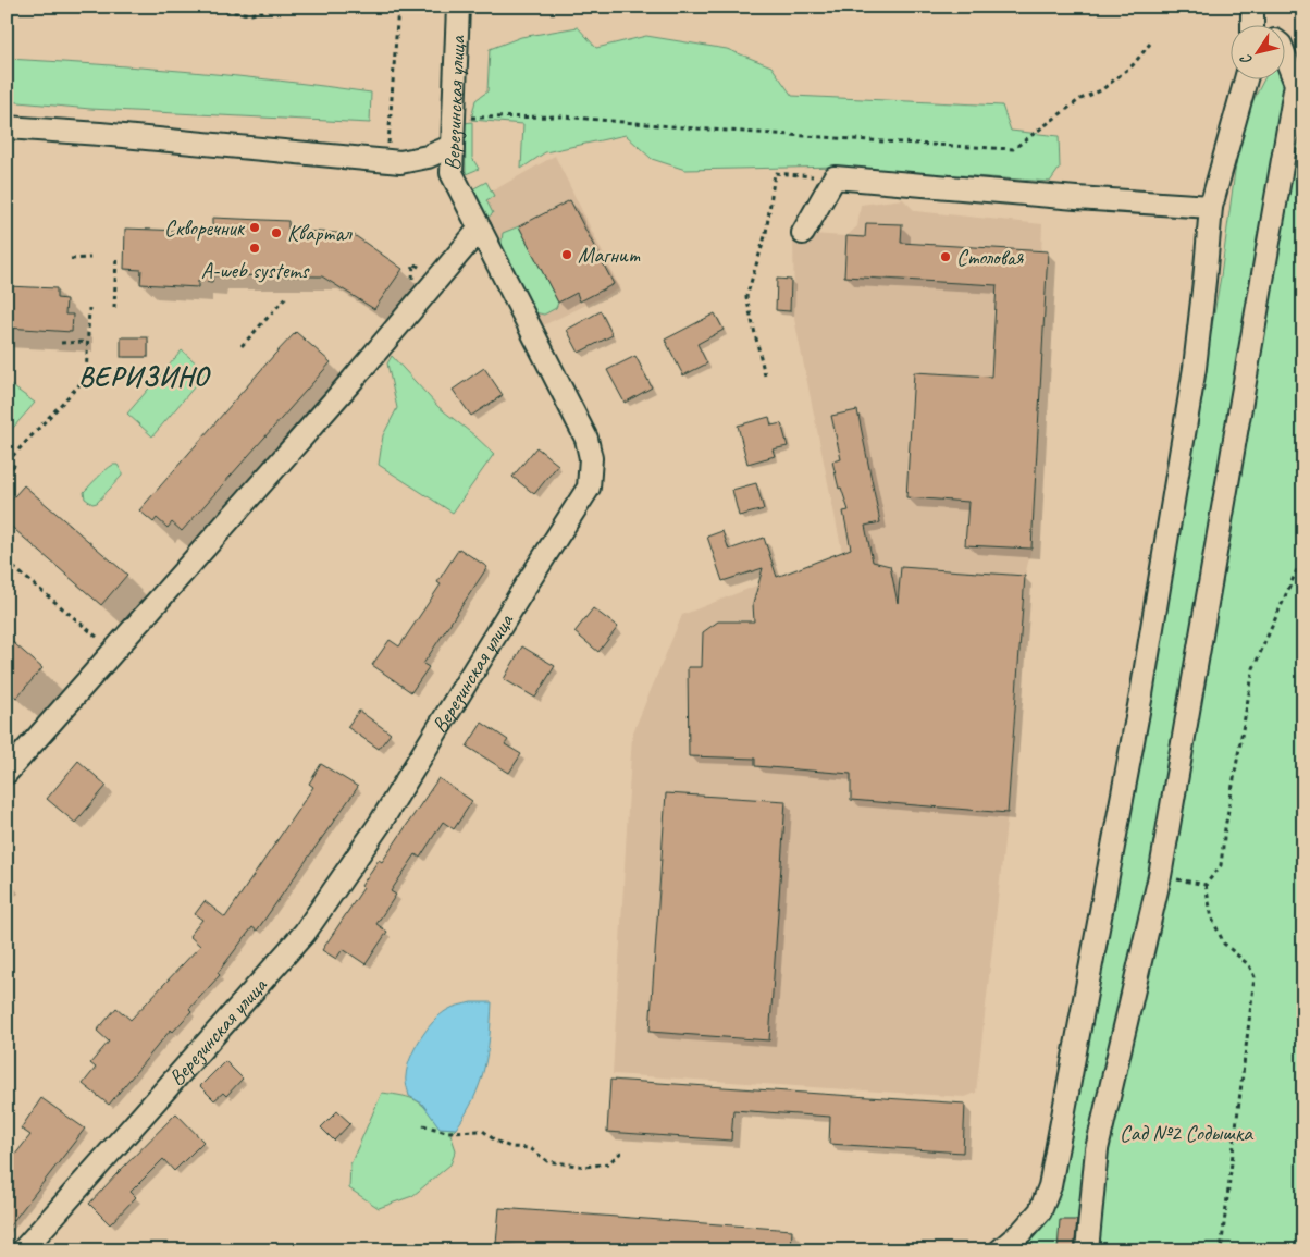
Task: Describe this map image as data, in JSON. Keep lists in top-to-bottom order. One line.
{"streets":{"street":["Верезинская улица"]},"districts":["ВЕРИЗИНО"],"parks":["Сад №2 Содышка"],"places":["Скворечник","Квартал","A-web systems","Магнит","Столовая"],"north":"bottom left"}
